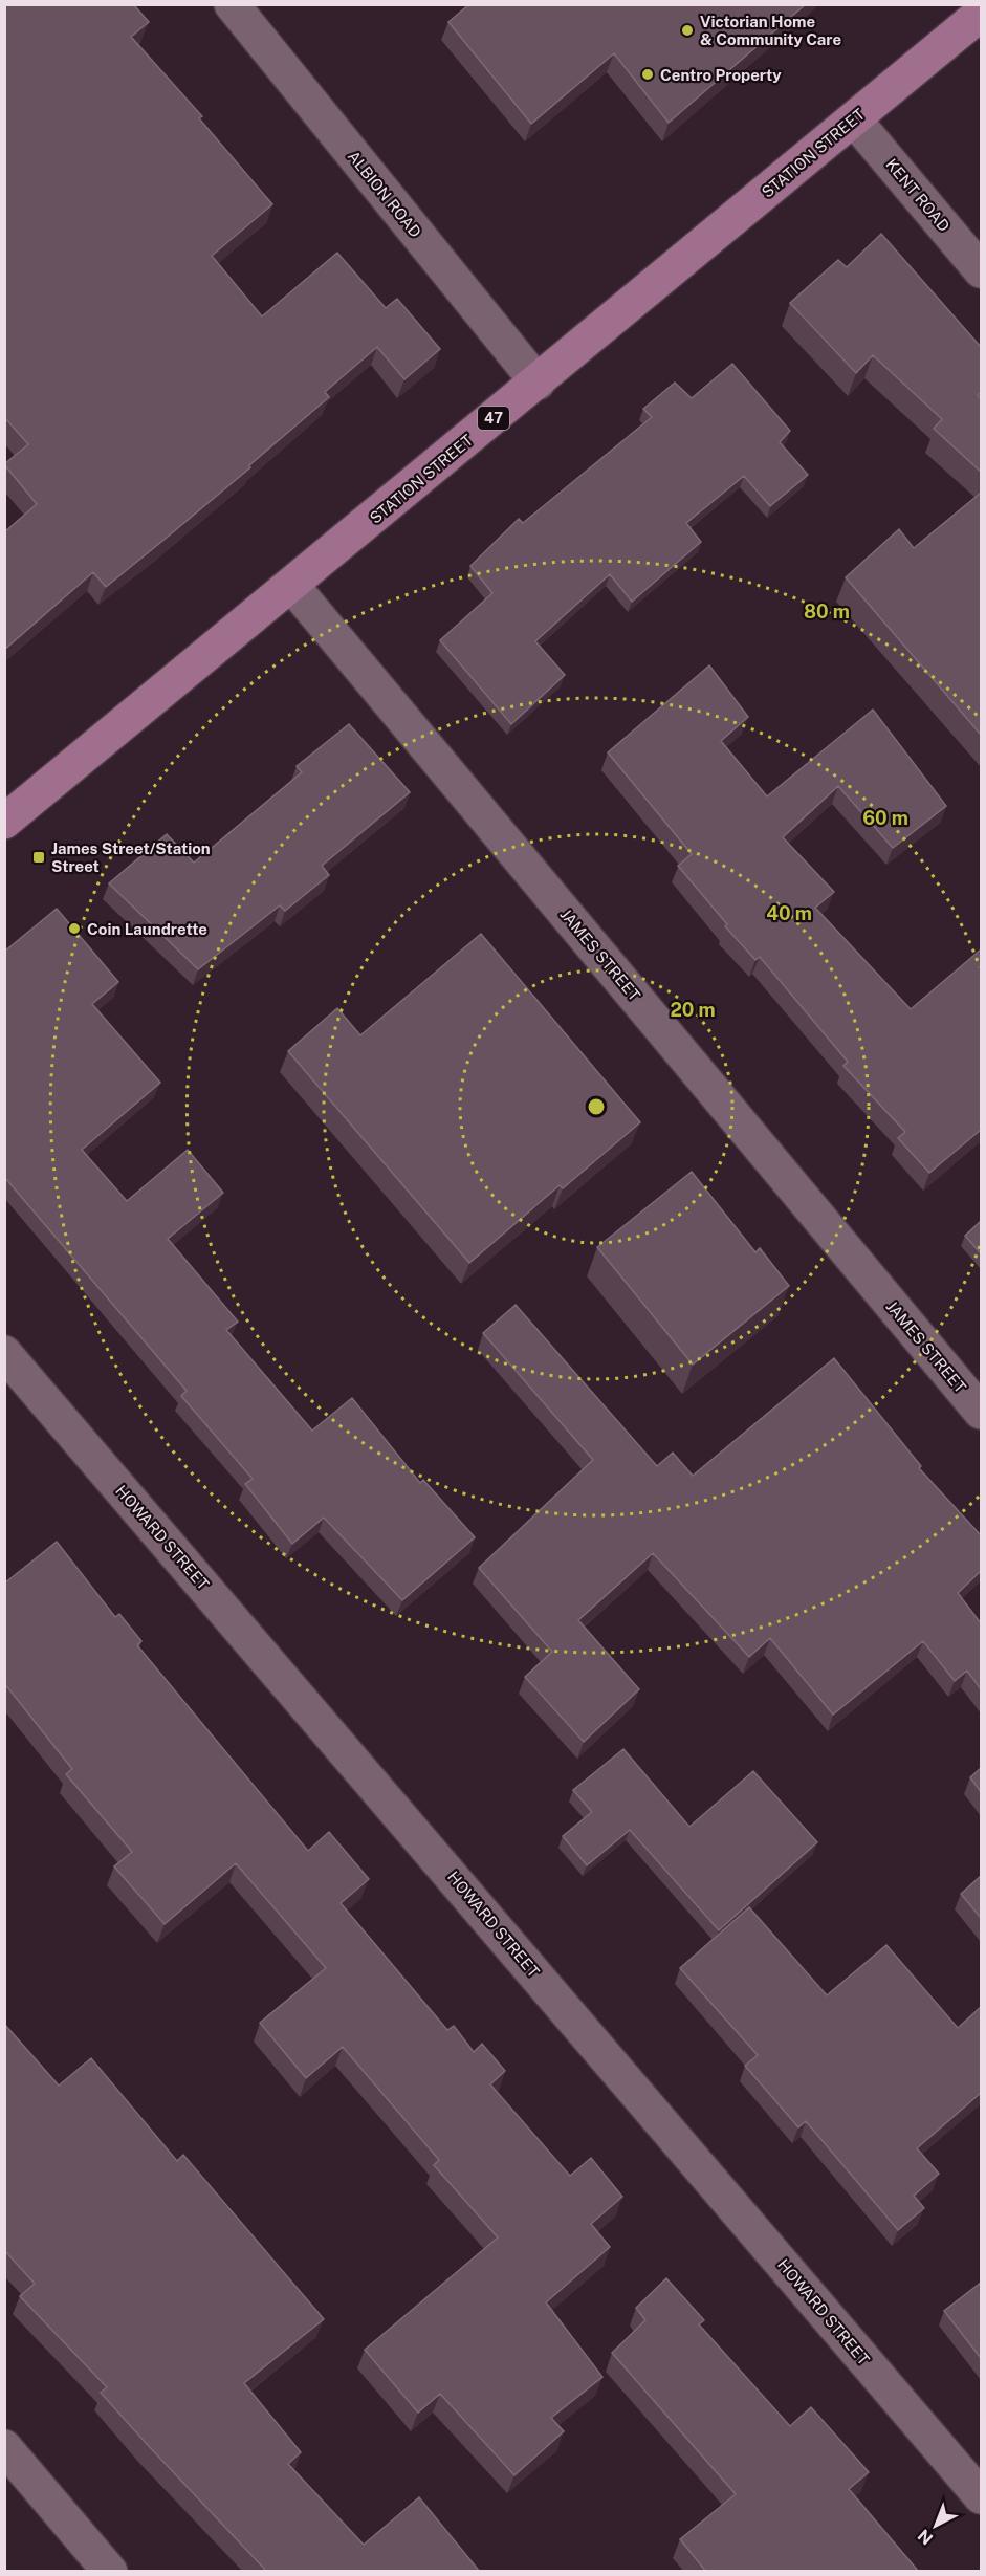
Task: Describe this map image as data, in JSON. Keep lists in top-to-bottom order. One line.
{"streets":{"main road":["STATION STREET","47"],"street":["ALBION ROAD","KENT ROAD","JAMES STREET","HOWARD STREET"]},"crossings":[["STATION STREET","ALBION ROAD"],["STATION STREET","KENT ROAD"],["STATION STREET","JAMES STREET"]],"places":{"other":["Victorian Home & Community Care","Centro Property","Coin Laundrette"],"transit":["James Street/Station Street"]},"north":"bottom left","rings":["80 m","60 m","40 m","20 m"]}
